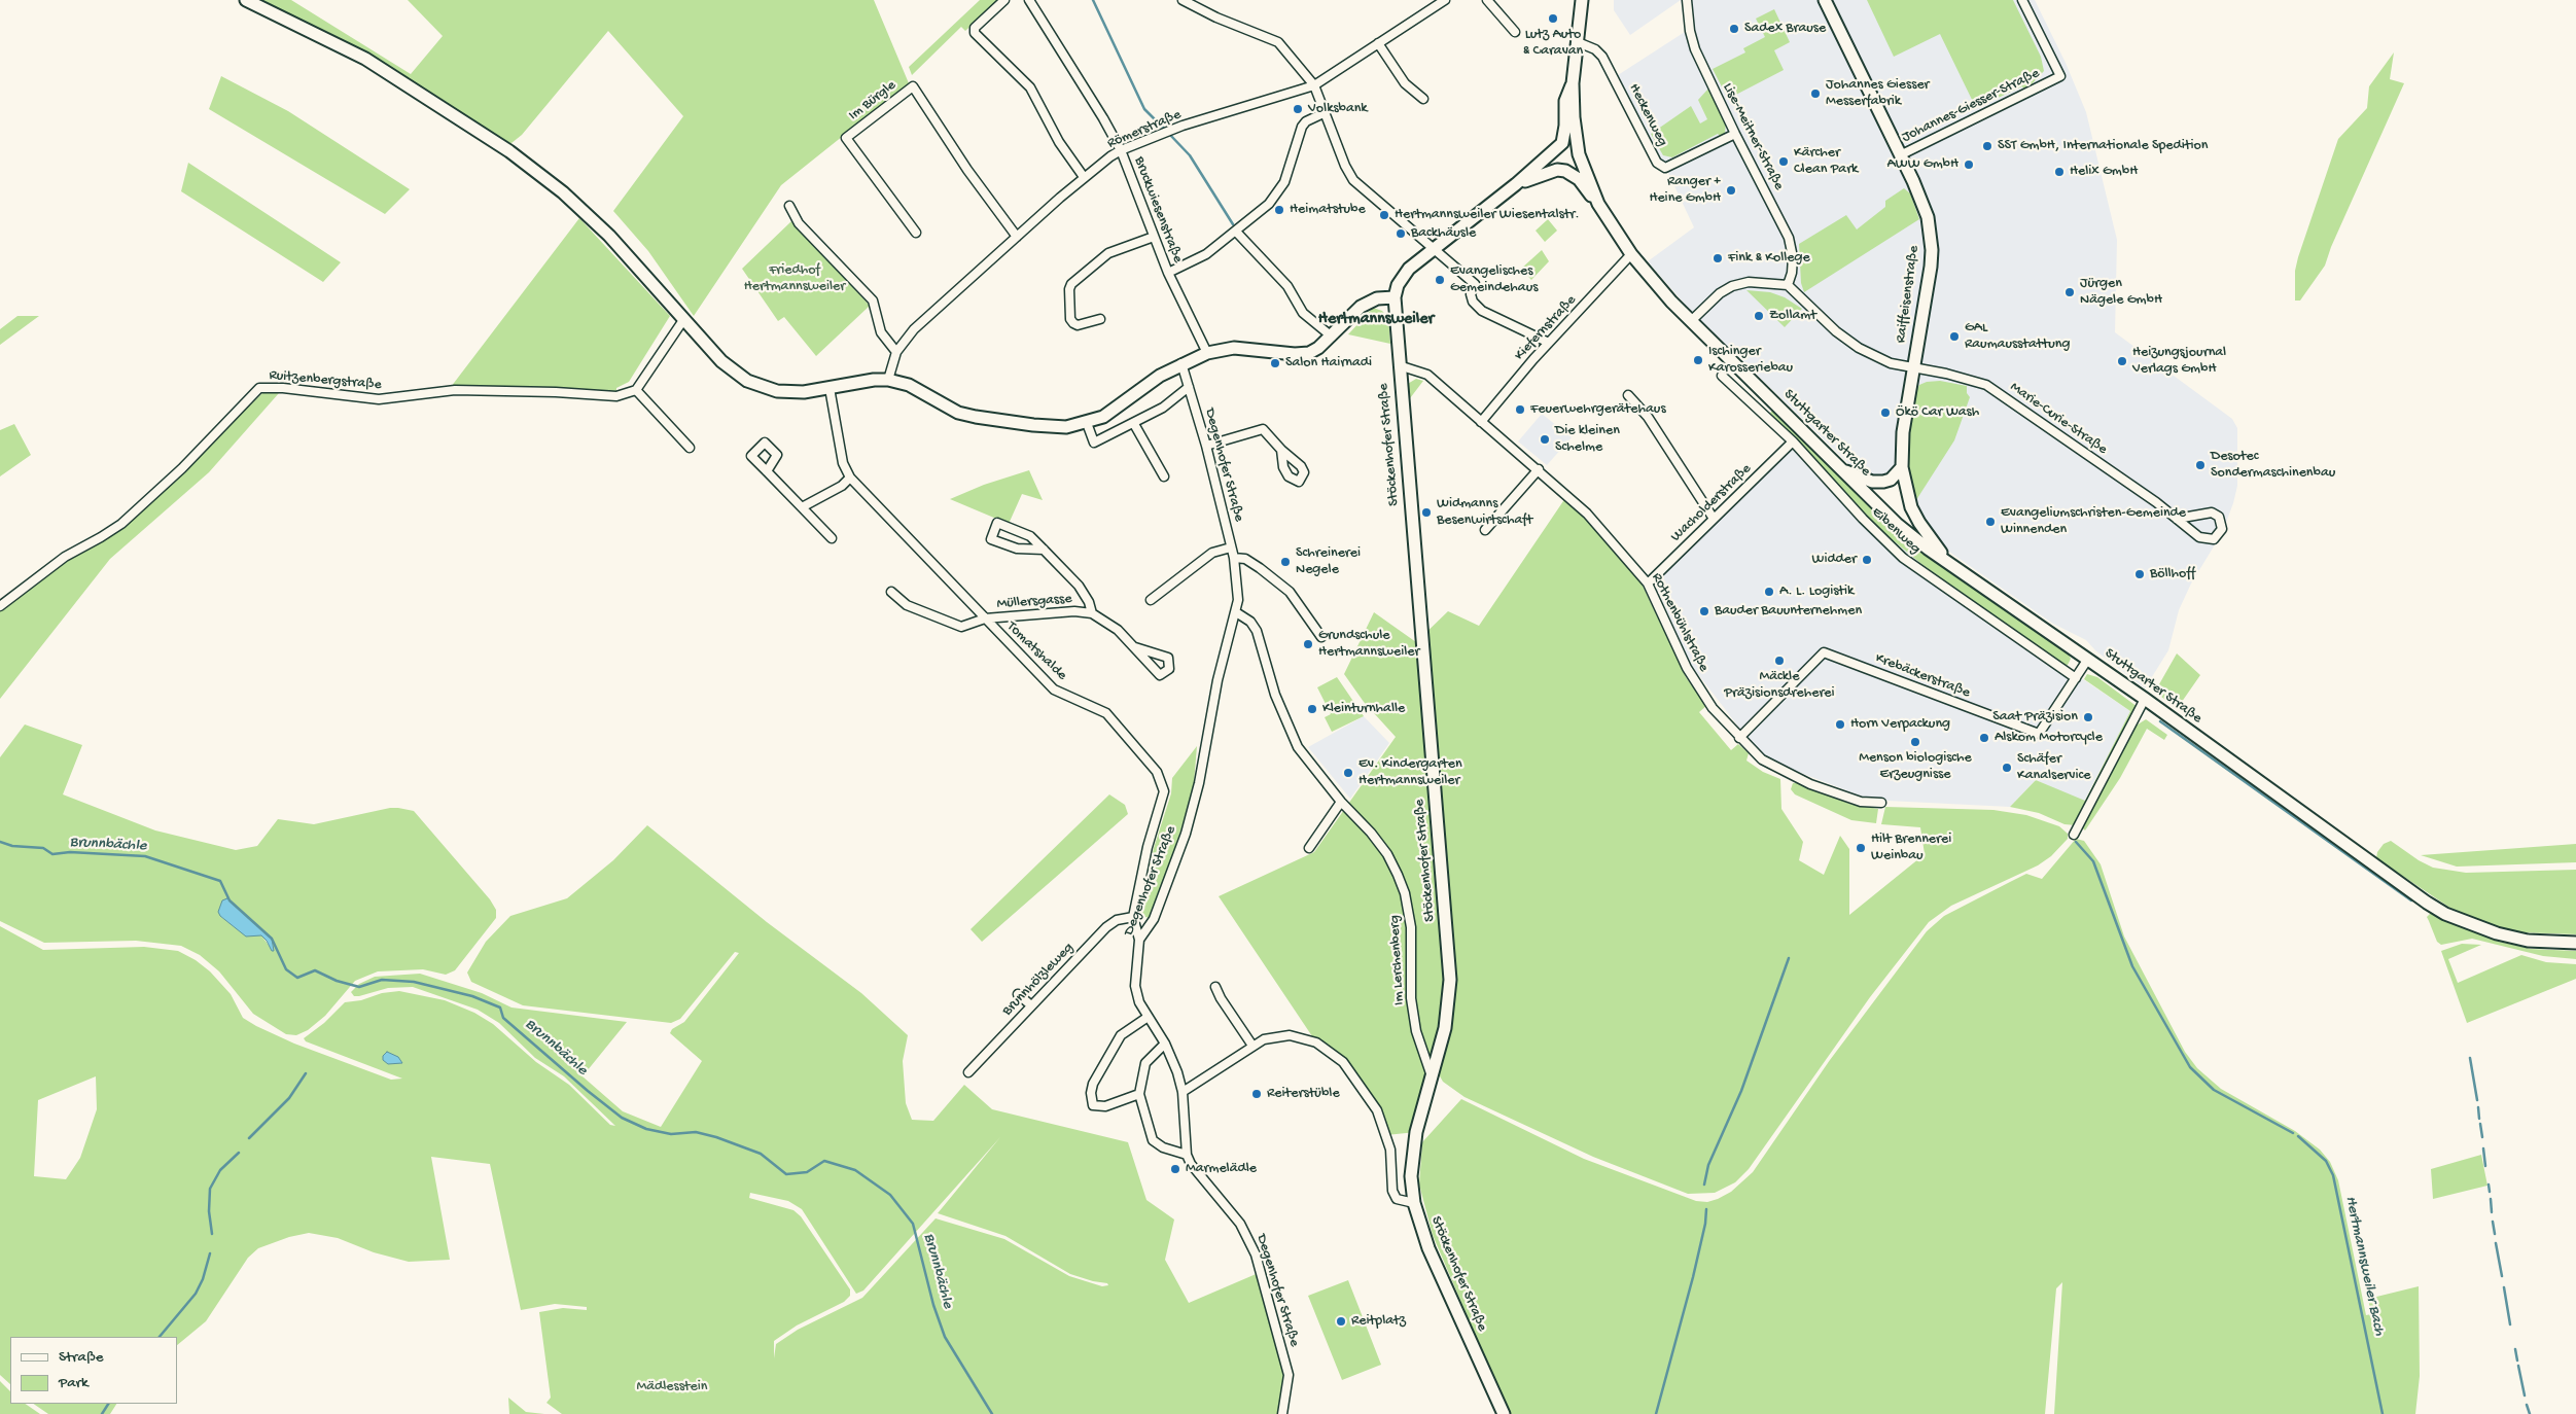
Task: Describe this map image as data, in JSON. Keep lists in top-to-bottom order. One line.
{"streets":{"main road":["Raiffeisenstraße","Stuttgarter Straße","Stöckenhofer Straße"],"street":["Im Bürgle","Johannes-Giesser-Straße","Heckenweg","Römerstraße","Lise-Meitner-Straße","Bruckwiesenstraße","Kiefernstraße","Ruitzenbergstraße","Marie-Curie-Straße","Degenhofer Straße","Wacholderstraße","Eibenweg","Müllersgasse","Rothenbühlstraße","Tomatshalde","Krebäckerstraße","Im Lerchenberg","Brunnhölzleweg"]},"crossings":[["Im Bürgle","Römerstraße"],["Johannes-Giesser-Straße","Raiffeisenstraße"],["Heckenweg","Lise-Meitner-Straße"],["Heckenweg","Stuttgarter Straße"],["Römerstraße","Bruckwiesenstraße"],["Lise-Meitner-Straße","Marie-Curie-Straße"],["Raiffeisenstraße","Marie-Curie-Straße"],["Raiffeisenstraße","Stuttgarter Straße"],["Kiefernstraße","Stuttgarter Straße"],["Kiefernstraße","Rothenbühlstraße"],["Stuttgarter Straße","Krebäckerstraße"],["Stöckenhofer Straße","Rothenbühlstraße"],["Stöckenhofer Straße","Im Lerchenberg"],["Degenhofer Straße","Tomatshalde"],["Degenhofer Straße","Im Lerchenberg"],["Wacholderstraße","Eibenweg"],["Wacholderstraße","Rothenbühlstraße"],["Eibenweg","Krebäckerstraße"],["Müllersgasse","Tomatshalde"],["Rothenbühlstraße","Krebäckerstraße"],["Tomatshalde","Brunnhölzleweg"]],"districts":["Hertmannsweiler"],"water":["Brunnbächle","Hertmannsweiler Bach"],"parks":["Friedhof Hertmannsweiler","Mädlesstein"],"places":["Lutz Auto & Caravan","Sadex Brause","Johannes Giesser Messerfabrik","Volksbank","SST GmbH, Internationale Spedition","Kärcher Clean Park","AWW GmbH","Helix GmbH","Ranger + Heine GmbH","Heimatstube","Hertmannsweiler Wiesentalstr.","Backhäusle","Fink & Kollege","Evangelisches Gemeindehaus","Jürgen Nägele GmbH","Zollamt","GAL Raumausstattung","Ischinger Karosseriebau","Heizungsjournal Verlags GmbH","Salon Hairnadi","Feuerwehrgerätehaus","Ökö Car Wash","Die kleinen Schelme","Desotec Sondermaschinenbau","Widmanns Besenwirtschaft","Evangeliumschristen-Gemeinde Winnenden","Widder","Schreinerei Negele","Böllhoff","A. L. Logistik","Bauder Bauunternehmen","Grundschule Hertmannsweiler","Mäckle Präzisionsdreherei","Kleinturnhalle","Saat Präzision","Horn Verpackung","Alskom Motorcycle","Menson biologische Erzeugnisse","Schäfer Kanalservice","Ev. Kindergarten Hertmannsweiler","Hilt Brennerei Weinbau","Reiterstüble","Marmelädle","Reitplatz"],"legend":["Straße","Park"]}
